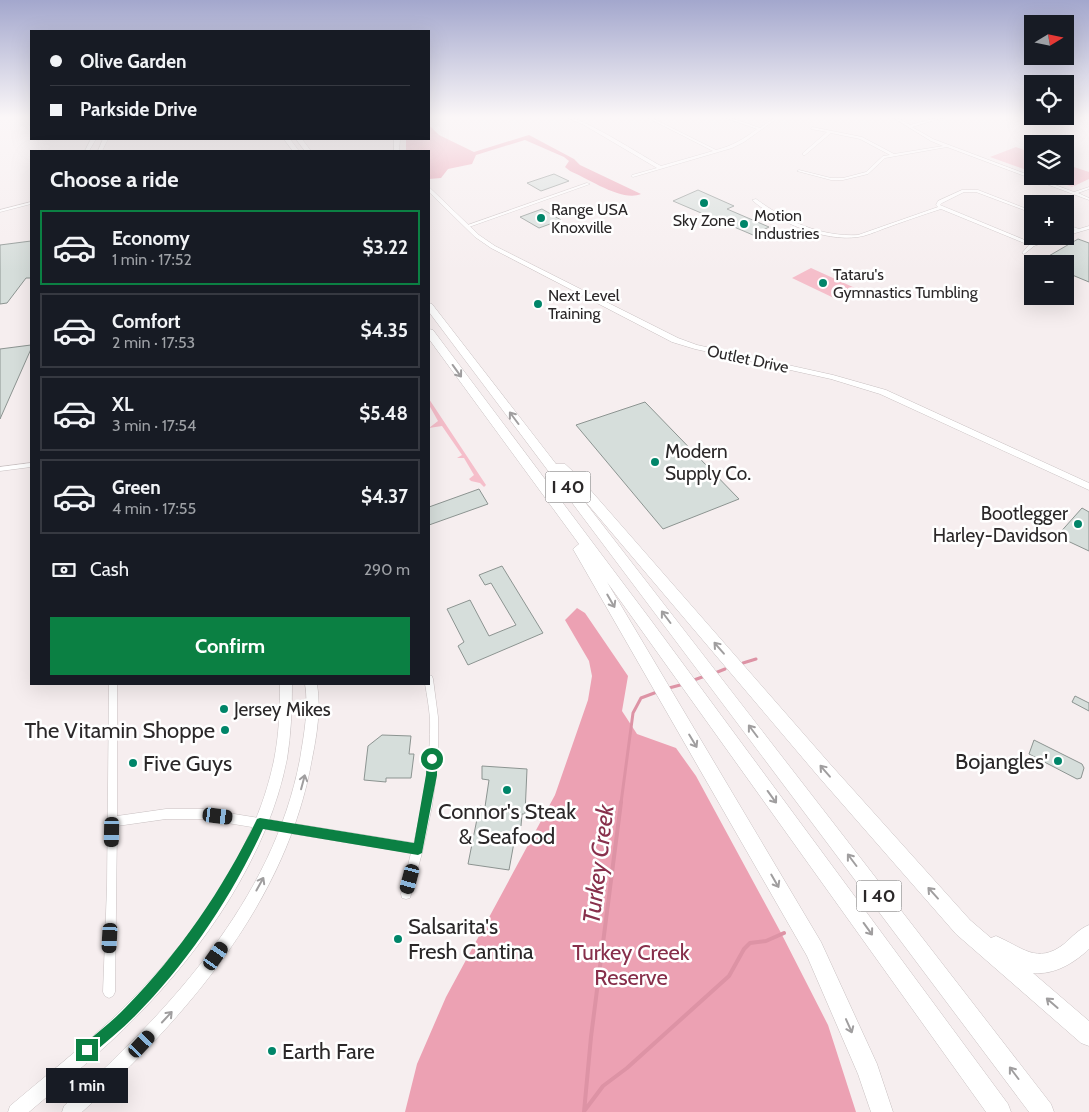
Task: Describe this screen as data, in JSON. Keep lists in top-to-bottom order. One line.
{"streets":{"highway":["I 40"],"street":["Outlet Drive"]},"water":["Turkey Creek"],"parks":["Turkey Creek Reserve"],"places":["Sky Zone","Range USA Knoxville","Motion Industries","Tataru's Gymnastics Tumbling","Next Level Training","Modern Supply Co.","Bootlegger Harley-Davidson","Jersey Mikes","The Vitamin Shoppe","Bojangles'","Five Guys","Connor's Steak & Seafood","Salsarita's Fresh Cantina","Earth Fare"],"north":"right","page":{"map_buttons":["+","−"],"banner":["Olive Garden","Parkside Drive"],"heading":"Choose a ride","list":[{"name":"Economy","note":"1 min · 17:52","value":"$3.22"},{"name":"Comfort","note":"2 min · 17:53","value":"$4.35"},{"name":"XL","note":"3 min · 17:54","value":"$5.48"},{"name":"Green","note":"4 min · 17:55","value":"$4.37"}],"pay":["Cash","290 m"],"buttons":"Confirm","bubble":"1 min"}}
